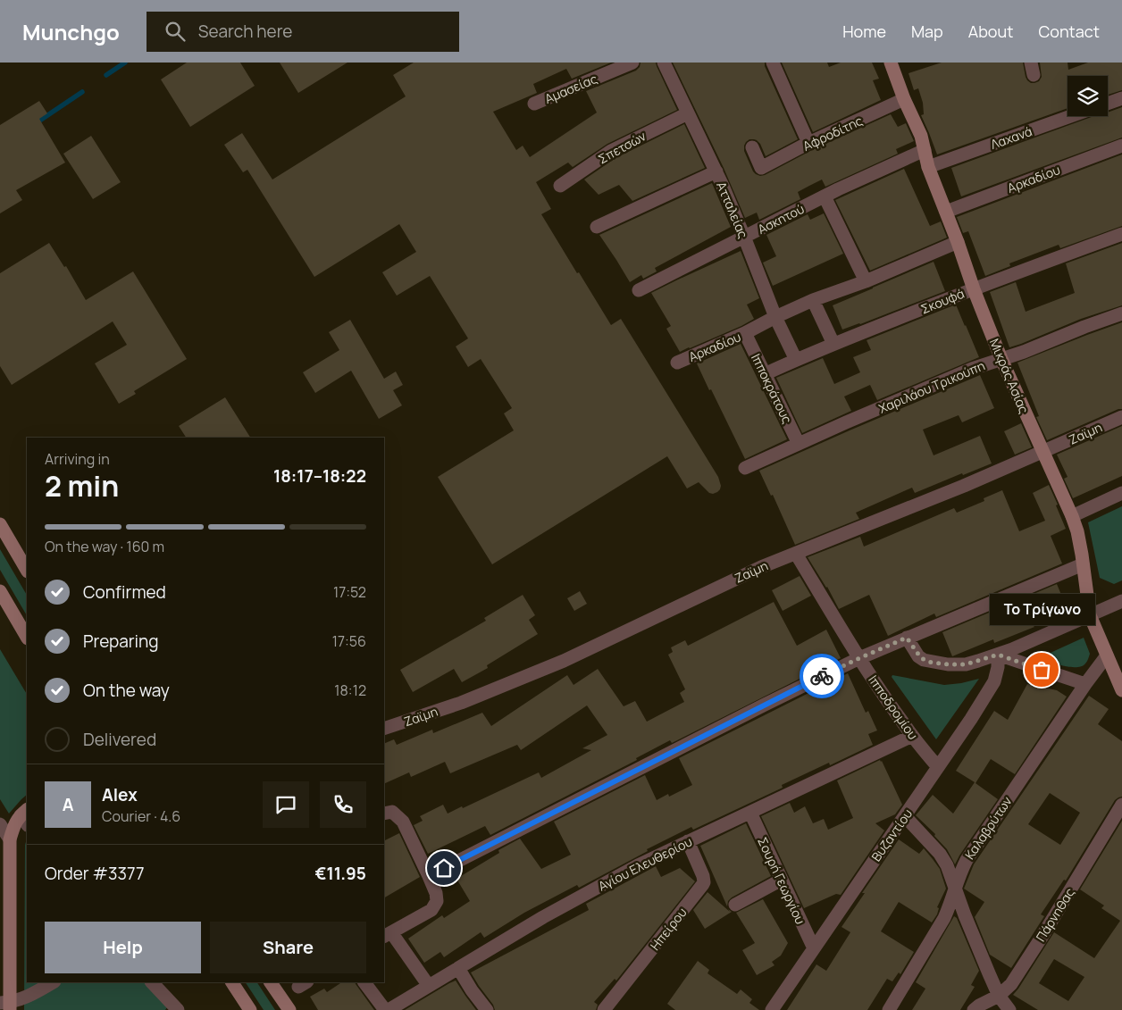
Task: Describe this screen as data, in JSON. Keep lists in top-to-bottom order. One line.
{"streets":{"street":["Αμασείας","Αφροδίτης","Λαχανά","Σπετσών","Αρκαδίου","Ατταλείας","Ασκητού","Σκουφά","Μικράς Ασίας","Χαριλάου Τρικούπη","Ιπποκράτους","Ζαϊμη","Ιπποδρομίου","Καλαβρύτων","Βυζαντίου","Αγίου Ελευθερίου","Σουρή Γεωργίου","Πάρνηθας","Ηπείρου"]},"crossings":[["Αφροδίτης","Μικράς Ασίας"],["Λαχανά","Μικράς Ασίας"],["Σπετσών","Ατταλείας"],["Αρκαδίου","Ατταλείας"],["Αρκαδίου","Μικράς Ασίας"],["Αρκαδίου","Ιπποκράτους"],["Ατταλείας","Ασκητού"],["Ατταλείας","Σκουφά"],["Ασκητού","Μικράς Ασίας"],["Σκουφά","Μικράς Ασίας"],["Σκουφά","Ιπποκράτους"],["Μικράς Ασίας","Χαριλάου Τρικούπη"],["Μικράς Ασίας","Ζαϊμη"],["Μικράς Ασίας","Καλαβρύτων"],["Χαριλάου Τρικούπη","Ιπποκράτους"],["Ζαϊμη","Ιπποδρομίου"],["Ιπποδρομίου","Βυζαντίου"],["Ιπποδρομίου","Αγίου Ελευθερίου"],["Βυζαντίου","Σουρή Γεωργίου"],["Αγίου Ελευθερίου","Σουρή Γεωργίου"],["Αγίου Ελευθερίου","Ηπείρου"]],"places":["Το Τρίγωνο"],"page":{"header":"Munchgo","search":"Search here","nav":["Home","Map","About","Contact"],"heading":["2 min","Arriving in","18:17–18:22"],"panel":["Alex","Courier · 4.6","Order #3377","€11.95"],"bar":"On the way · 160 m","list":[["Confirmed","17:52"],["Preparing","17:56"],["On the way","18:12"],"Delivered"],"bubble":"Το Τρίγωνο","round":"A","buttons":["Help","Share"]}}
